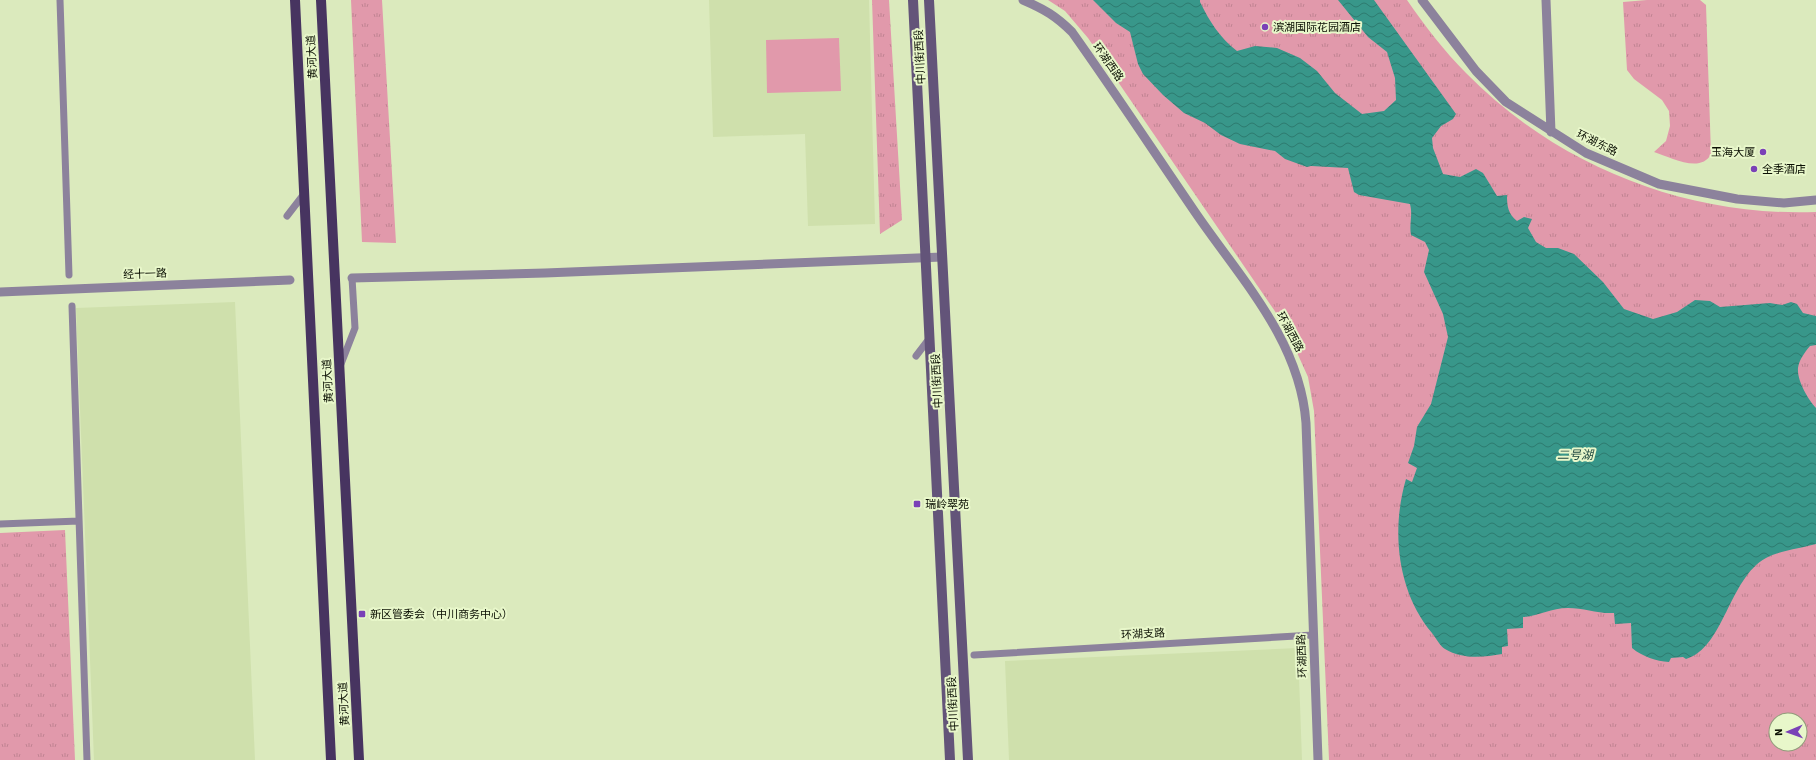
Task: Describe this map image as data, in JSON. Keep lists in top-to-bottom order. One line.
{"streets":{"main road":["黄河大道","中川街西段"],"street":["环湖西路","环湖东路","经十一路","环湖支路"]},"crossings":[["环湖西路","环湖支路"]],"water":["二号湖"],"places":{"other":["滨湖国际花园酒店","玉海大厦","全季酒店"],"transit":["瑞岭翠苑","新区管委会（中川商务中心）"]},"north":"left"}
